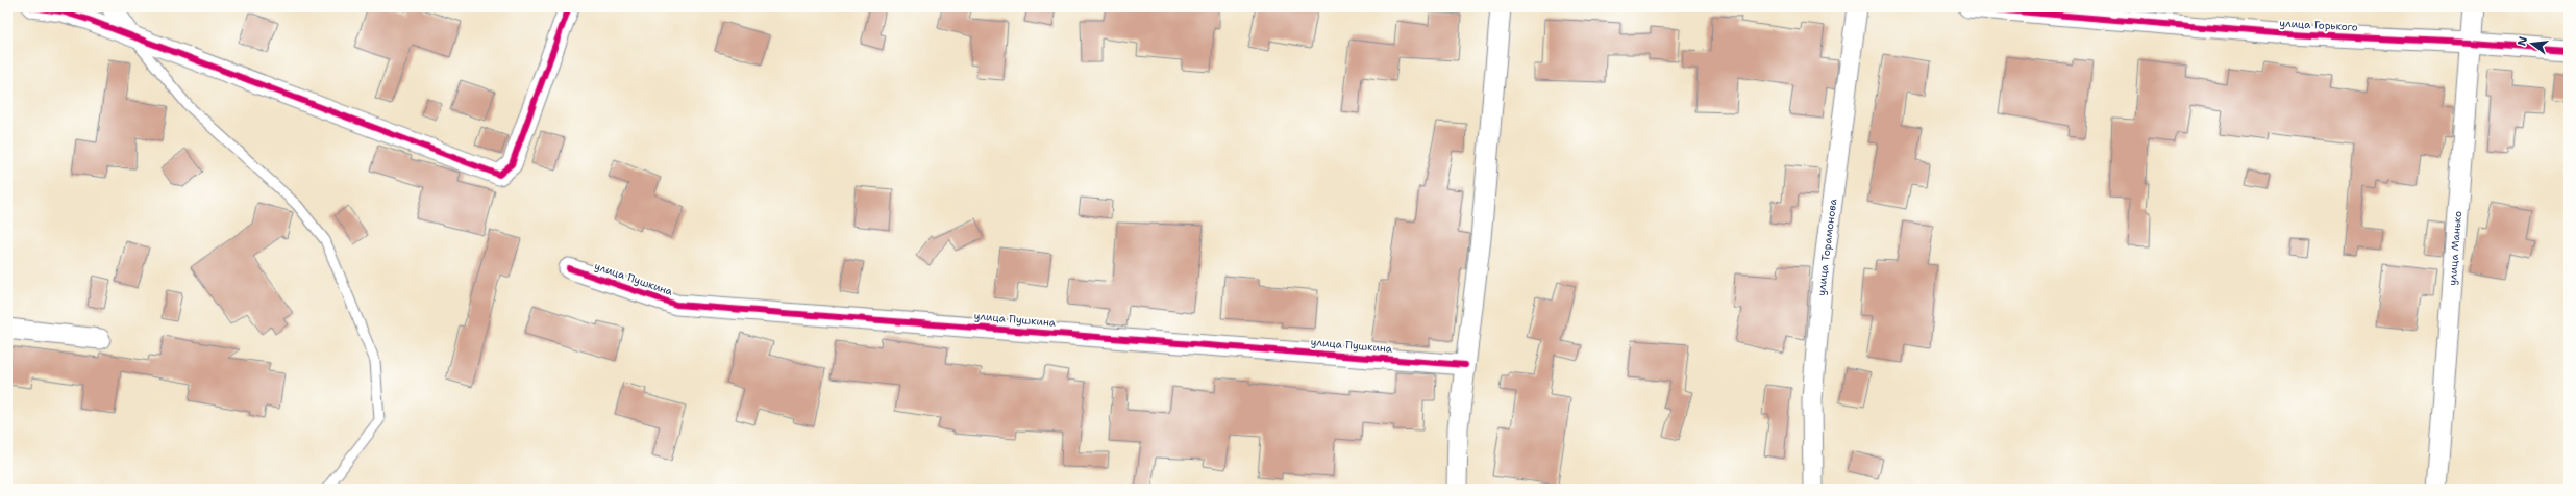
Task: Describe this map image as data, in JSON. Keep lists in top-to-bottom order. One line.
{"streets":{"street":["улица Горького","улица Торамонова","улица Манько","улица Пушкина"]},"crossings":[["улица Горького","улица Манько"]],"north":"left"}
